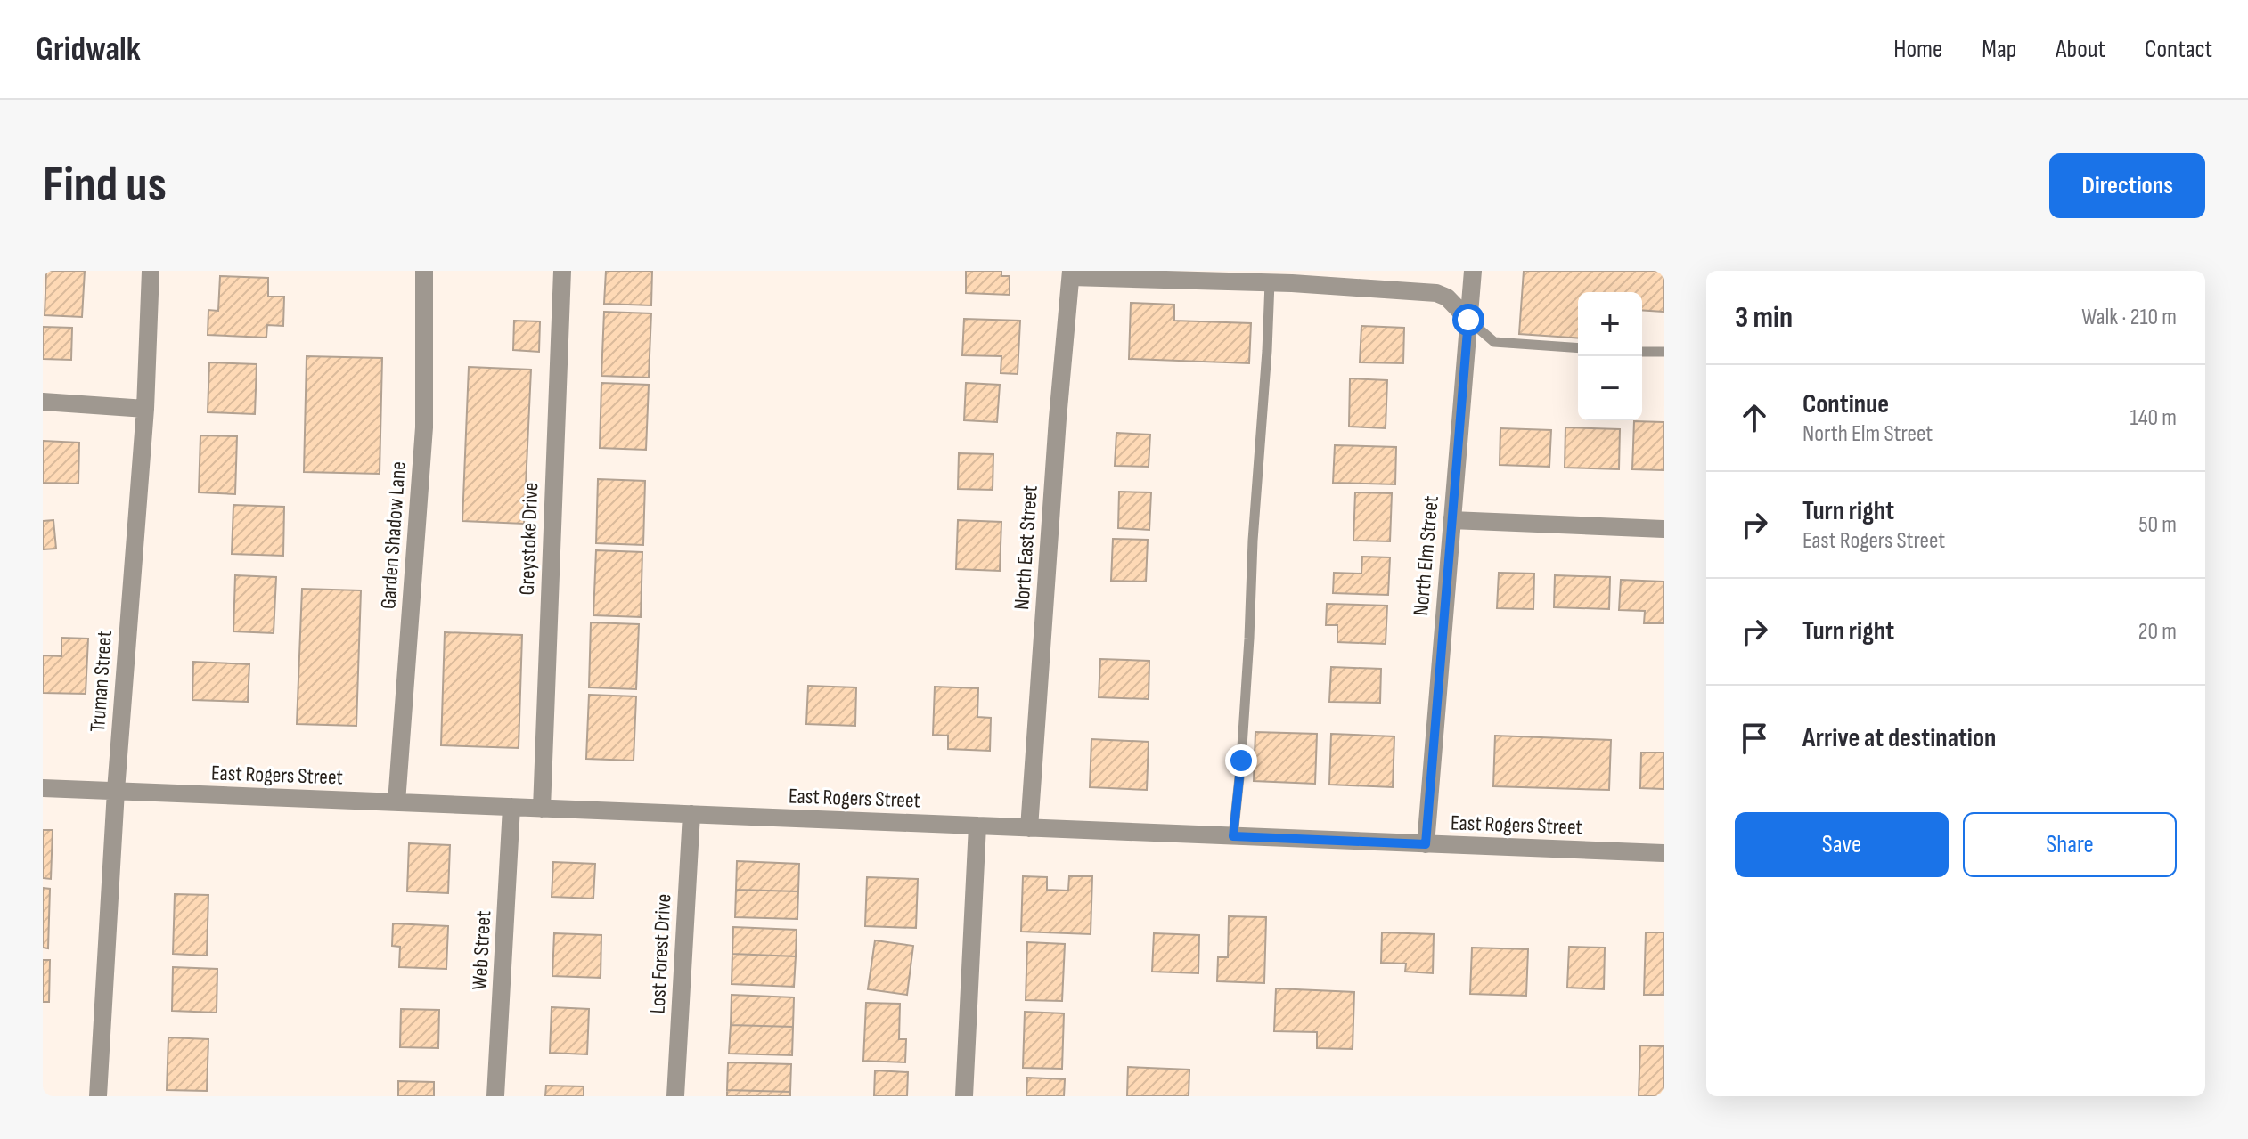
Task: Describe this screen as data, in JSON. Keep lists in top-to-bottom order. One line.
{"streets":{"street":["Garden Shadow Lane","Greystoke Drive","North East Street","North Elm Street","Truman Street","East Rogers Street","Web Street","Lost Forest Drive"]},"crossings":[["Garden Shadow Lane","East Rogers Street"],["Greystoke Drive","East Rogers Street"],["North East Street","East Rogers Street"],["North Elm Street","East Rogers Street"],["Truman Street","East Rogers Street"],["East Rogers Street","Web Street"],["East Rogers Street","Lost Forest Drive"]],"page":{"header":"Gridwalk","nav":["Home","Map","About","Contact"],"buttons":["Directions",["Save","Share"]],"title":"Find us","heading":["3 min","Walk · 210 m"],"map_buttons":["+","−"],"list":[["Continue","North Elm Street","140 m"],["Turn right","East Rogers Street","50 m"],["Turn right","20 m"],"Arrive at destination"]}}
